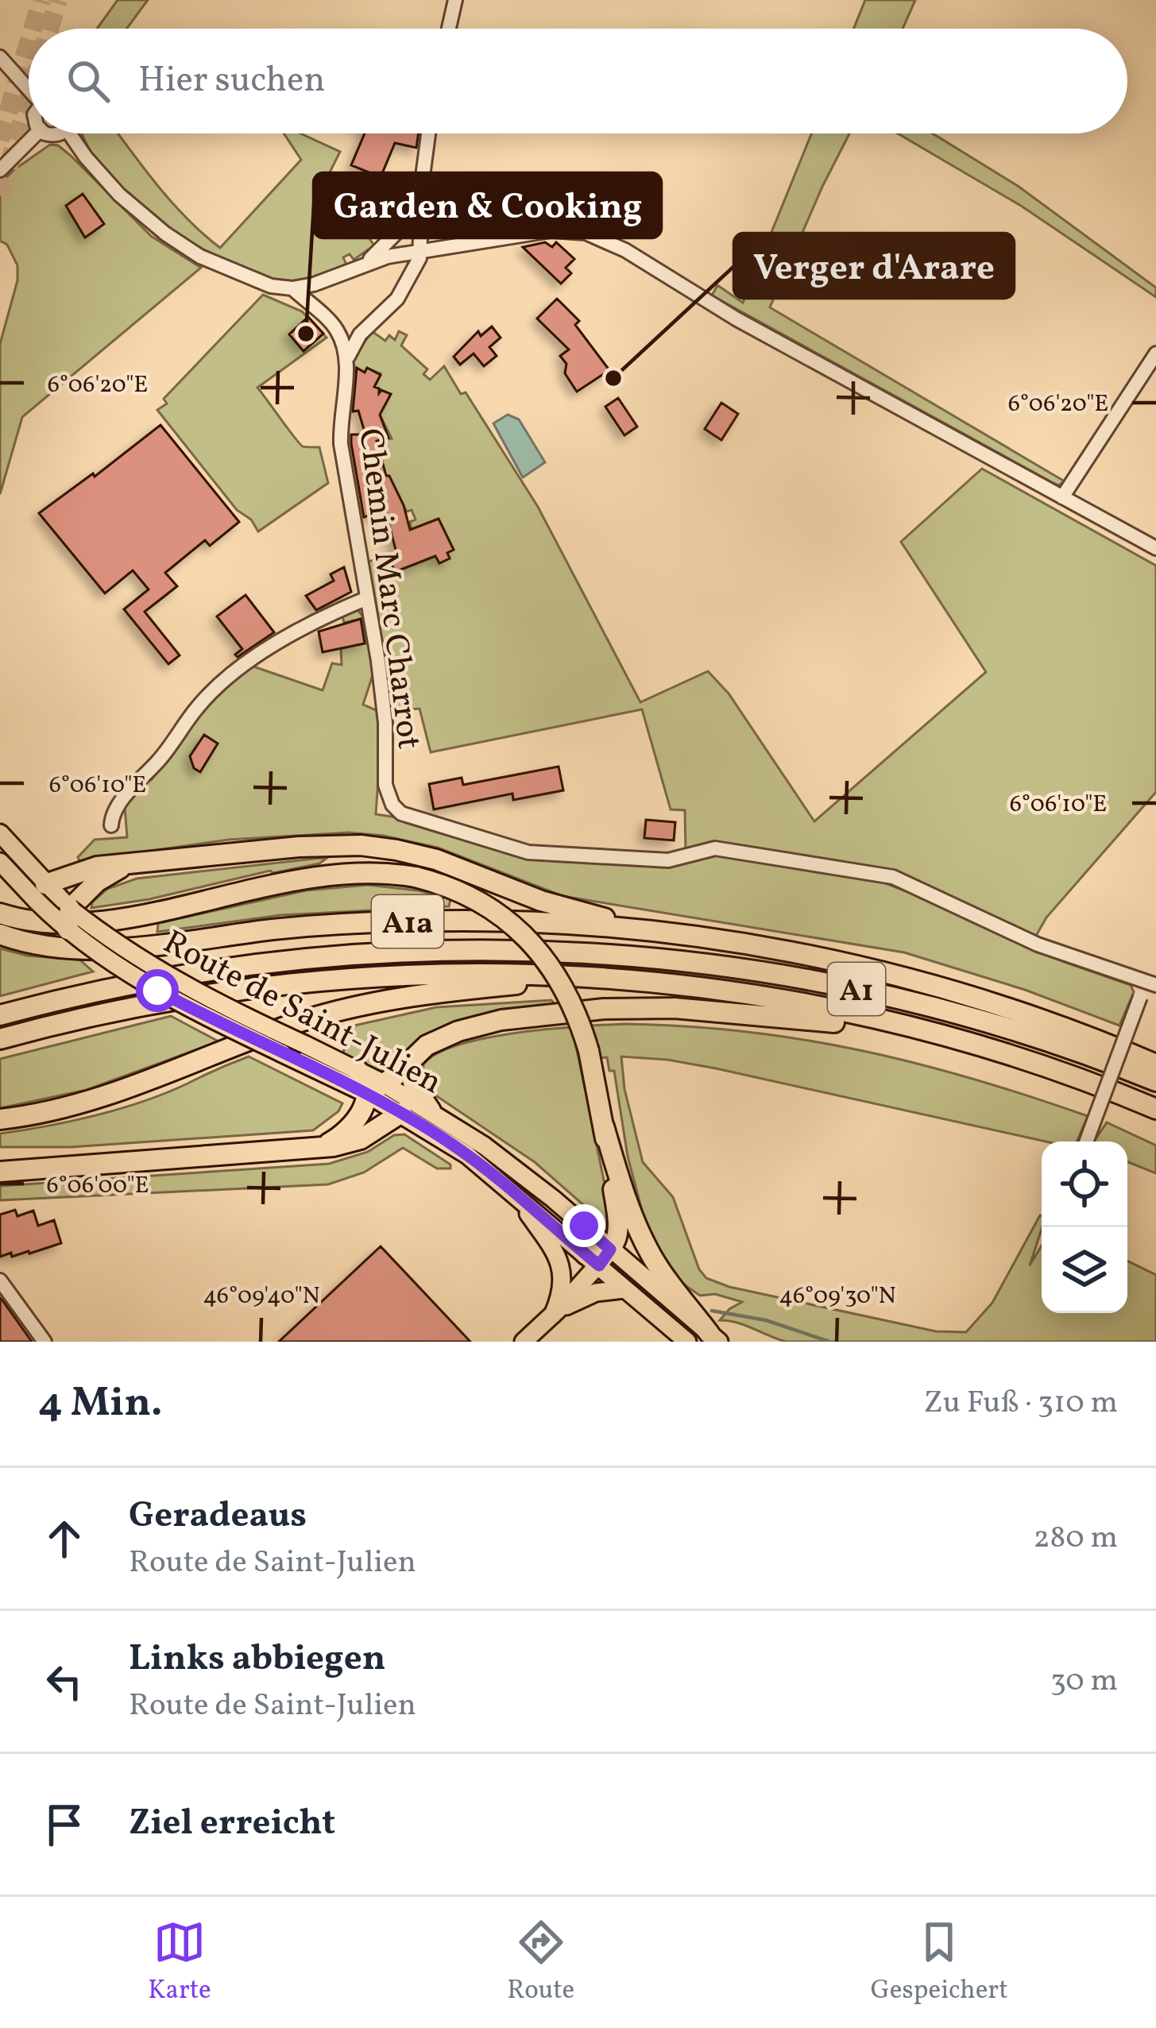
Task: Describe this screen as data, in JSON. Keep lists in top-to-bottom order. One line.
{"streets":{"highway":["A1a","A1"],"main road":["Route de Saint-Julien"],"street":["Chemin Marc Charrot"]},"crossings":[["A1a","A1"]],"places":["Garden & Cooking","Verger d'Arare"],"page":{"search":"Hier suchen","heading":["4 Min.","Zu Fuß · 310 m"],"list":[["Geradeaus","Route de Saint-Julien","280 m"],["Links abbiegen","Route de Saint-Julien","30 m"],"Ziel erreicht"],"nav":["Karte","Route","Gespeichert"]},"coordinates":["6°06'20\"E","6°06'10\"E","6°06'00\"E","46°09'40\"N","46°09'30\"N"]}
